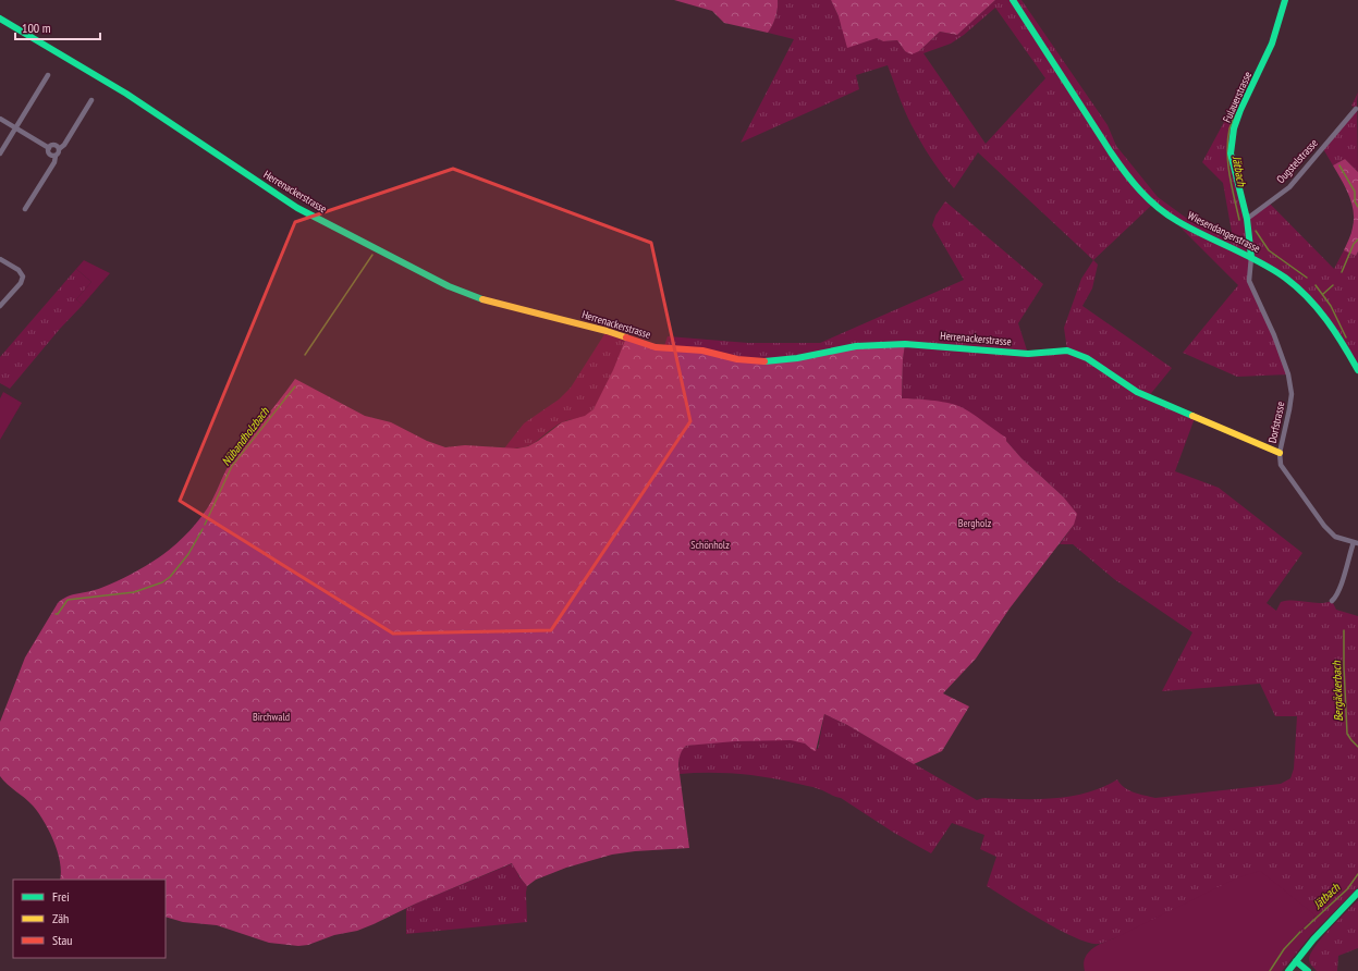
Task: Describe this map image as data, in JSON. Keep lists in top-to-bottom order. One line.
{"streets":{"street":["Fulauerstrasse","Ougstelstrasse","Herrenackerstrasse","Wiesendangerstrasse","Dorfstrasse"]},"crossings":[["Fulauerstrasse","Ougstelstrasse"],["Fulauerstrasse","Wiesendangerstrasse"],["Fulauerstrasse","Dorfstrasse"],["Herrenackerstrasse","Dorfstrasse"],["Wiesendangerstrasse","Dorfstrasse"]],"water":["Jätbach","Nübandholzbach","Bergäckerbach"],"parks":["Bergholz","Schönholz","Birchwald"],"legend":["Frei","Zäh","Stau"],"scale_bar":"100 m"}
